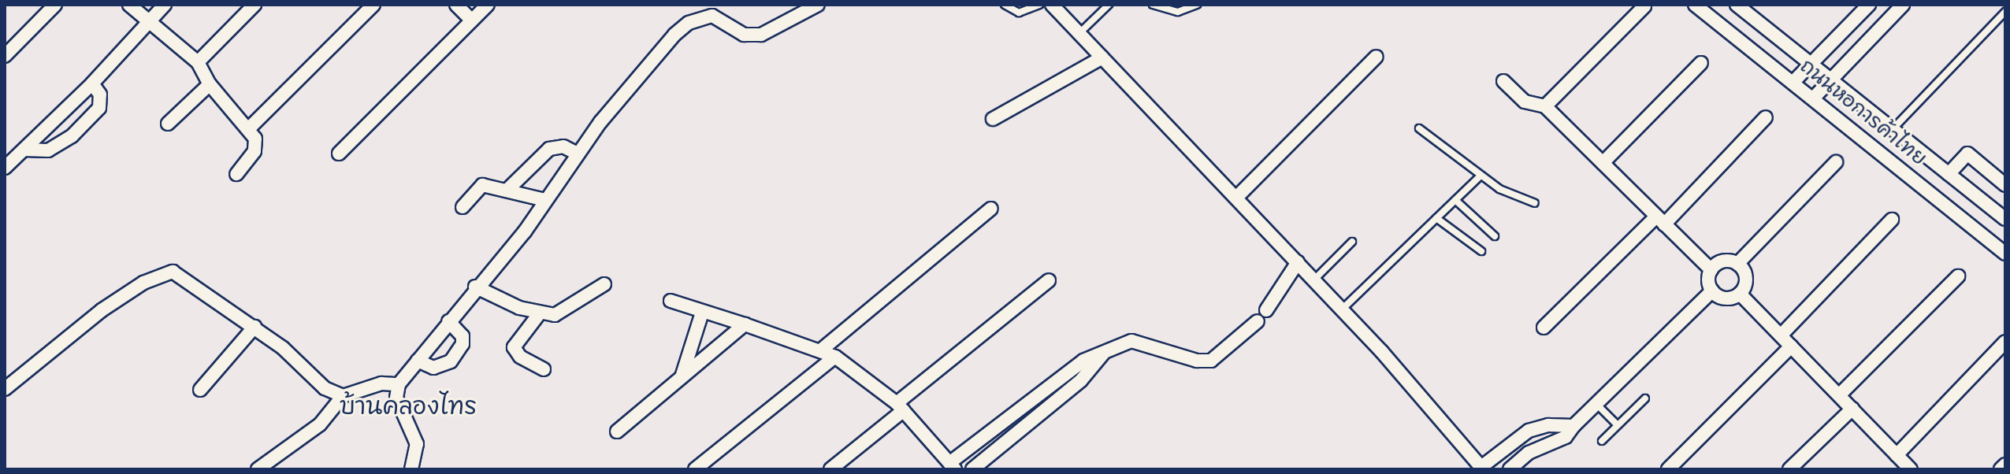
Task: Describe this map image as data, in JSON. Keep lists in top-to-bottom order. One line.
{"streets":{"street":["ถนนหอการค้าไทย"]},"districts":["บ้านคลองไทร"]}
